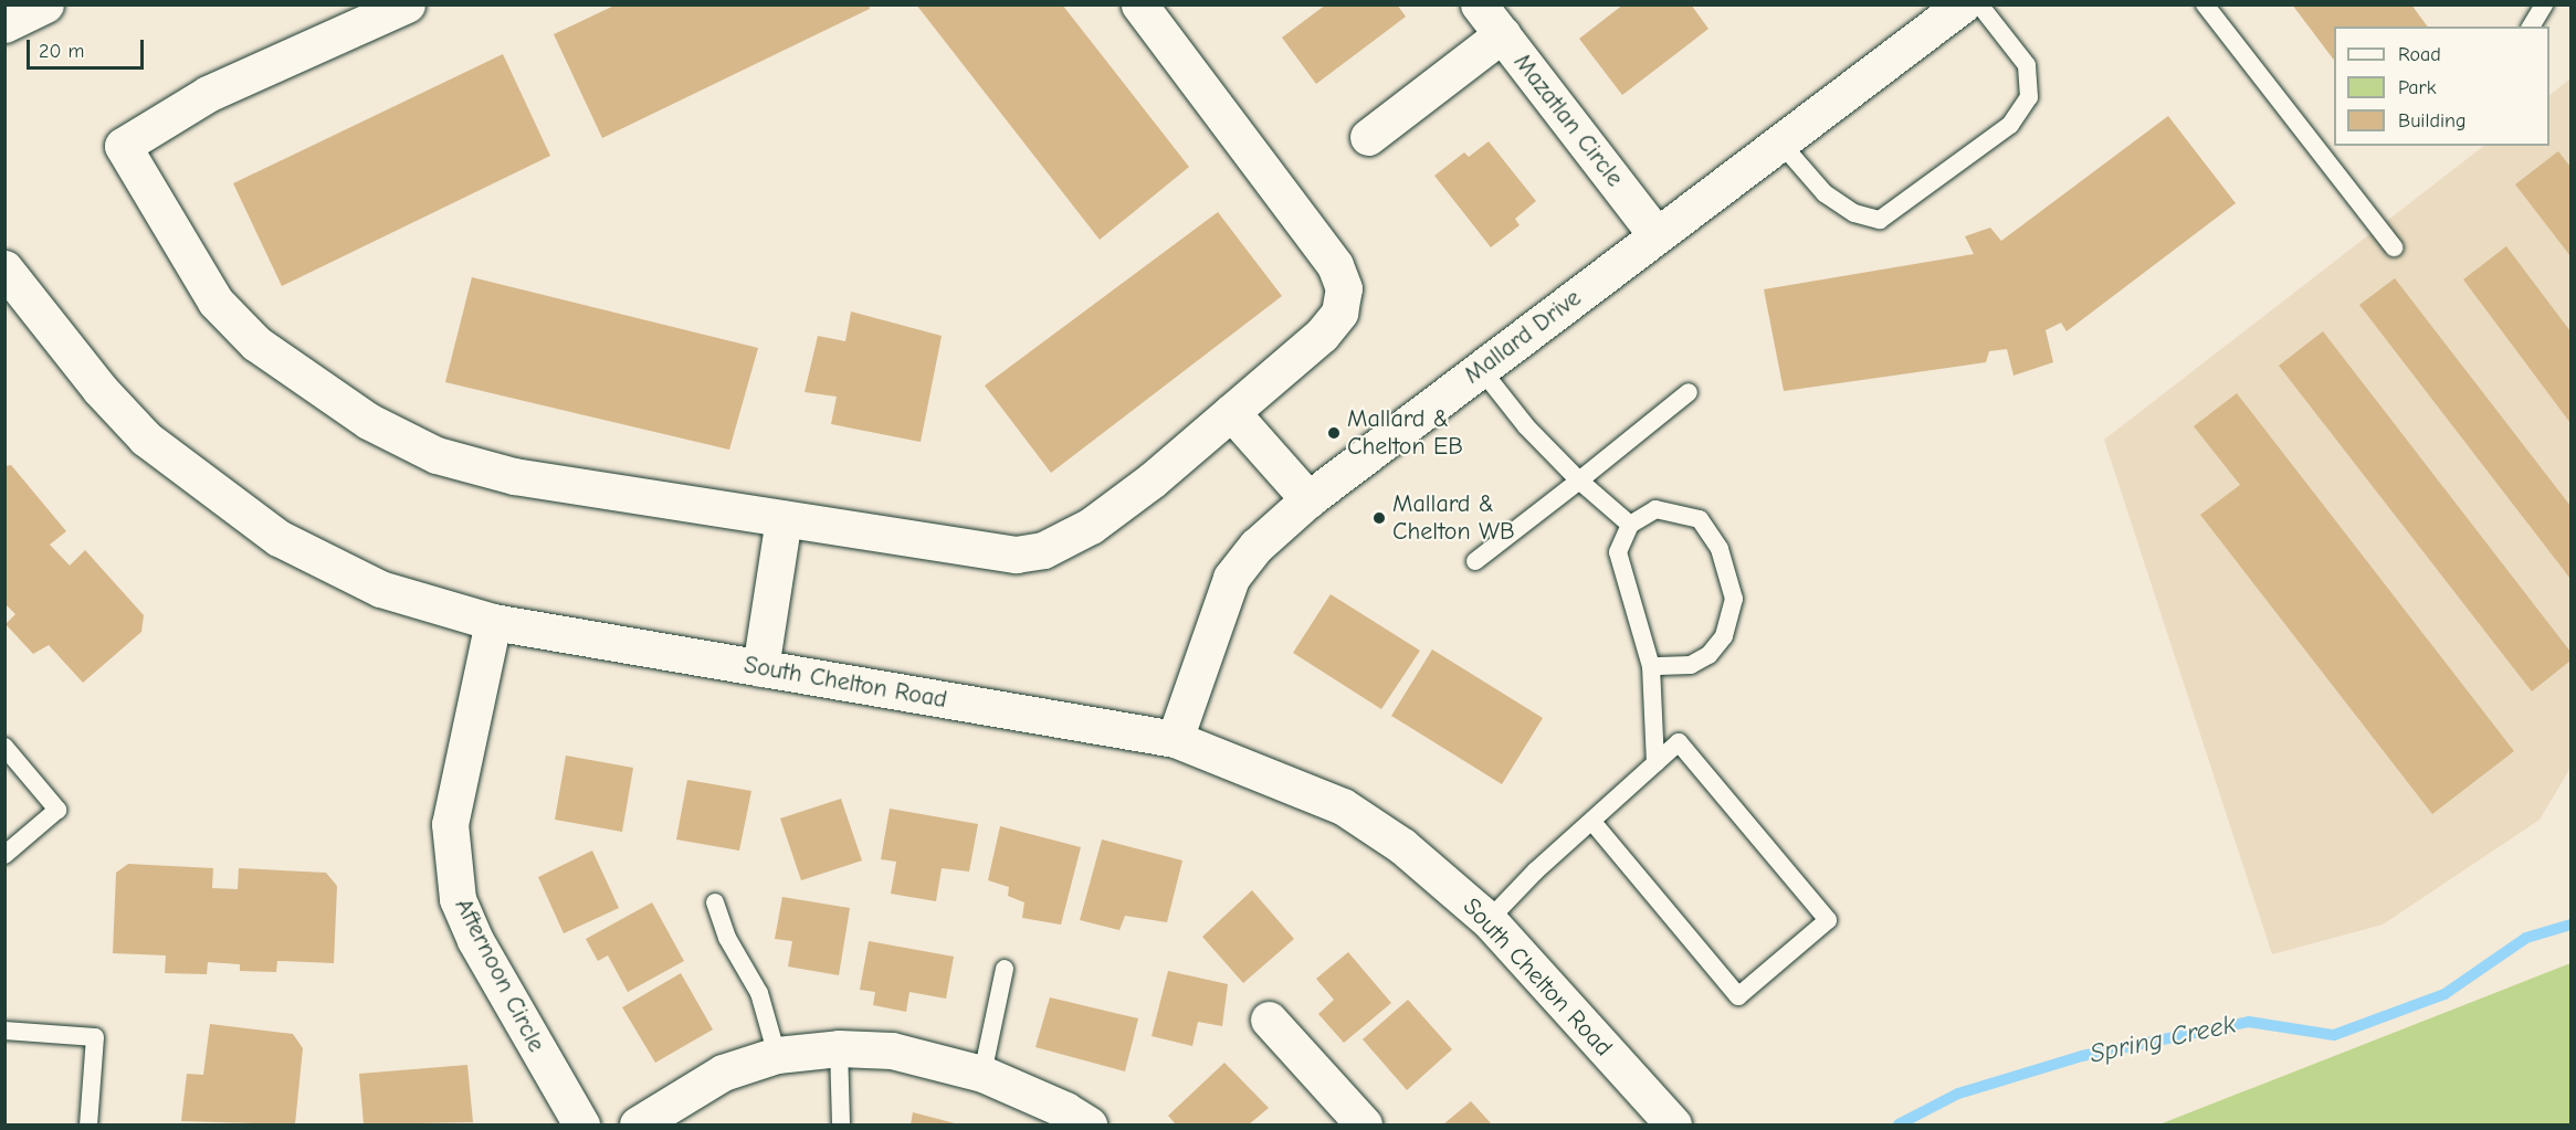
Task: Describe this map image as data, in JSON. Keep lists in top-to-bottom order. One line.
{"streets":{"street":["Mazatlan Circle","Mallard Drive","South Chelton Road","Afternoon Circle"]},"crossings":[["Mazatlan Circle","Mallard Drive"],["Mallard Drive","South Chelton Road"],["South Chelton Road","Afternoon Circle"]],"water":["Spring Creek"],"places":["Mallard & Chelton EB","Mallard & Chelton WB"],"legend":["Road","Park","Building"],"scale_bar":"20 m"}
